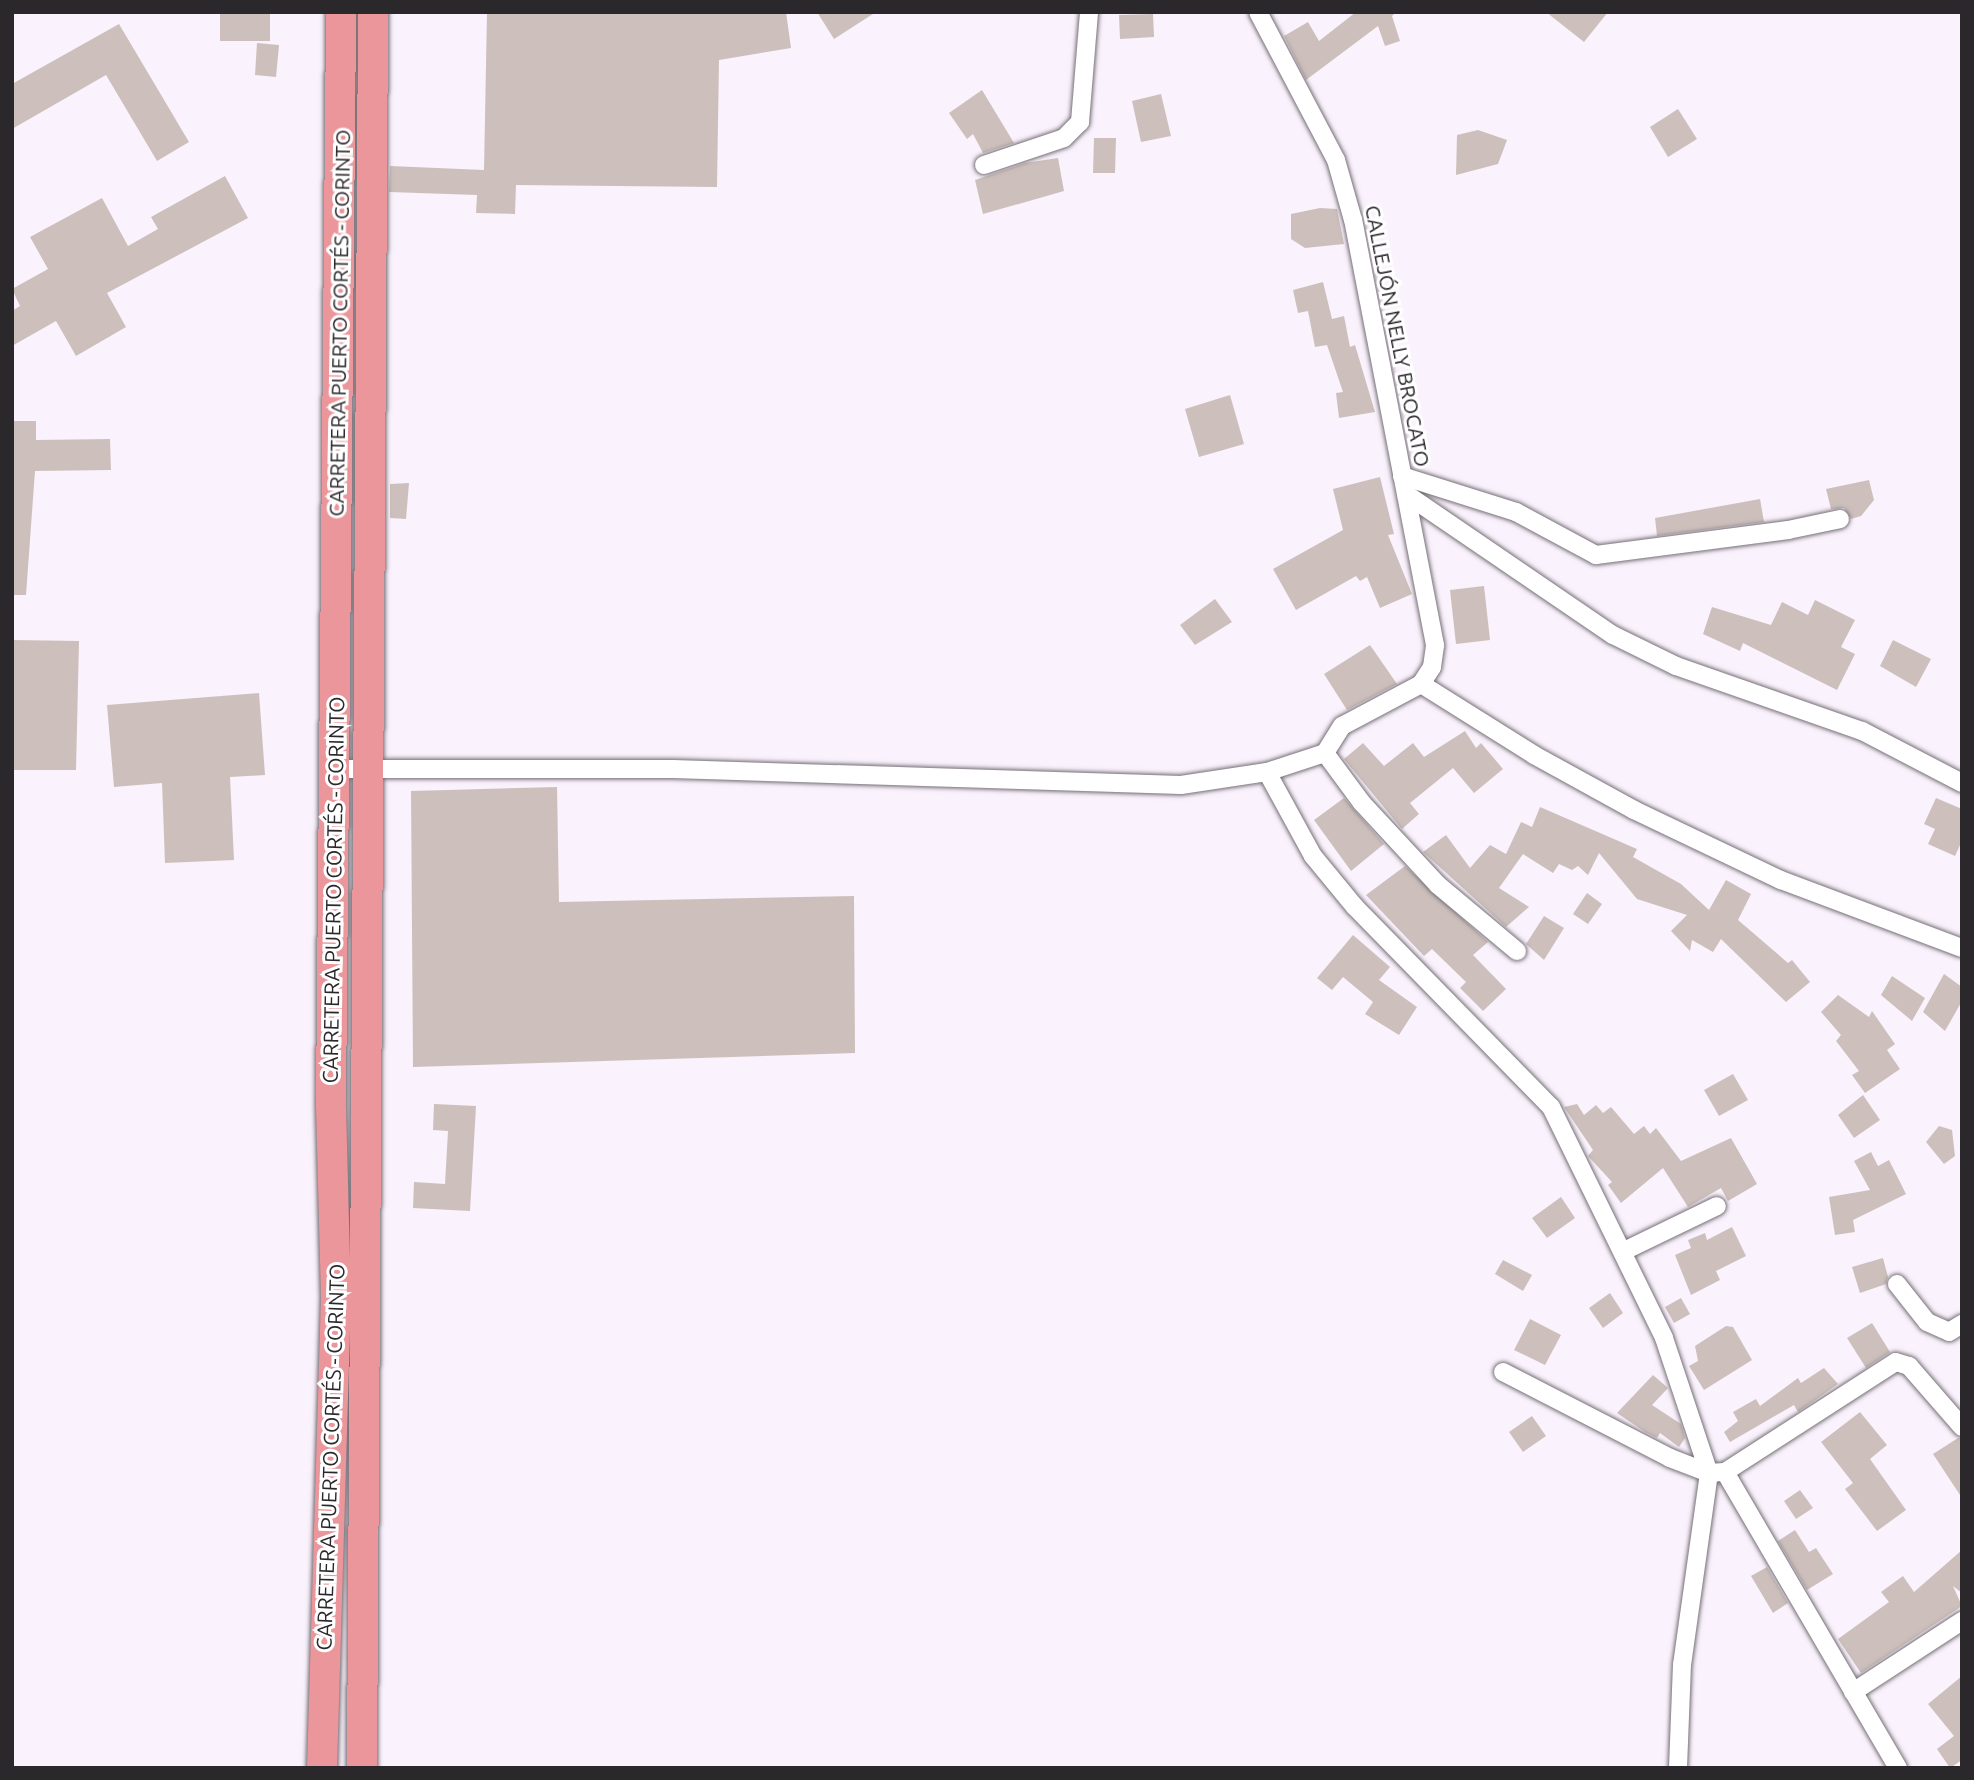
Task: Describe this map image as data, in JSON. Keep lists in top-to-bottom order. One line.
{"streets":{"highway":["CARRETERA PUERTO CORTÉS - CORINTO"],"street":["CALLEJÓN NELLY BROCATO"]}}
